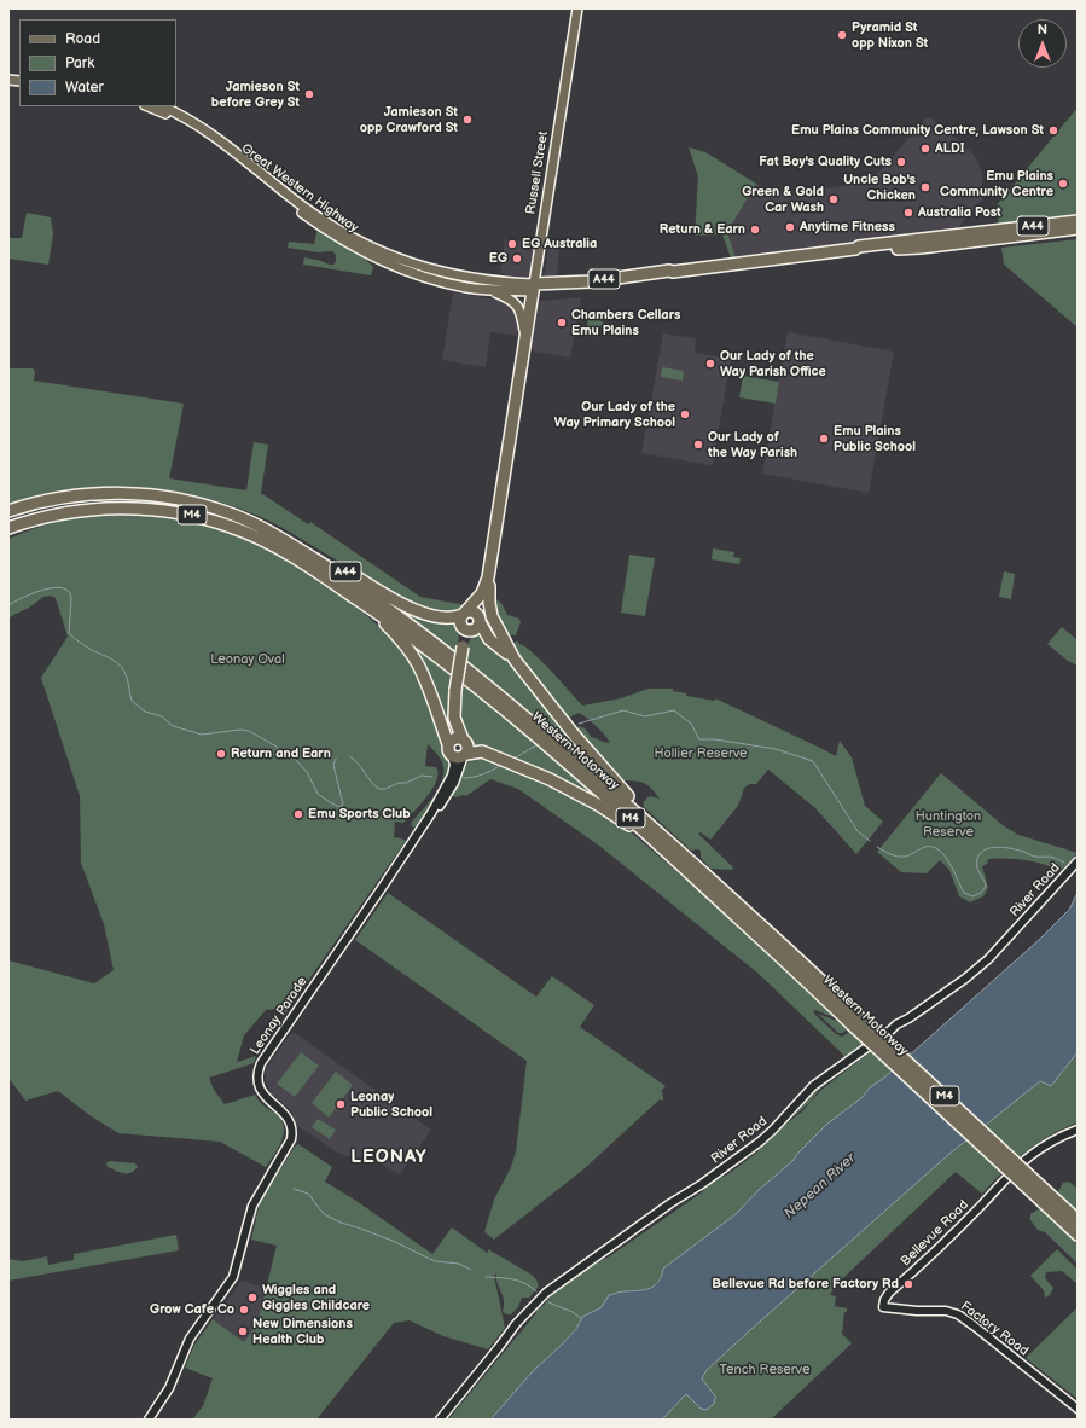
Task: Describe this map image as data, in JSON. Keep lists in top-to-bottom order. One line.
{"streets":{"highway":["Russell Street","Great Western Highway","A44","M4","Western Motorway"],"street":["River Road","Leonay Parade","Bellevue Road","Factory Road"]},"crossings":[["Russell Street","Great Western Highway"],["Russell Street","A44"],["Russell Street","M4"],["A44","M4"],["A44","Western Motorway"],["M4","Western Motorway"],["M4","Leonay Parade"],["Bellevue Road","Factory Road"]],"districts":["LEONAY"],"water":["Nepean River"],"parks":["Leonay Oval","Hollier Reserve","Huntington Reserve","Tench Reserve"],"places":["Pyramid St opp Nixon St","Jamieson St before Grey St","Jamieson St opp Crawford St","Emu Plains Community Centre, Lawson St","ALDI","Fat Boy's Quality Cuts","Emu Plains Community Centre","Uncle Bob's Chicken","Green & Gold Car Wash","Australia Post","Anytime Fitness","Return & Earn","EG Australia","EG","Chambers Cellars Emu Plains","Our Lady of the Way Parish Office","Our Lady of the Way Primary School","Emu Plains Public School","Our Lady of the Way Parish","Return and Earn","Emu Sports Club","Leonay Public School","Bellevue Rd before Factory Rd","Wiggles and Giggles Childcare","Grow Cafe Co","New Dimensions Health Club"],"legend":["Road","Park","Water"],"north":"top"}
